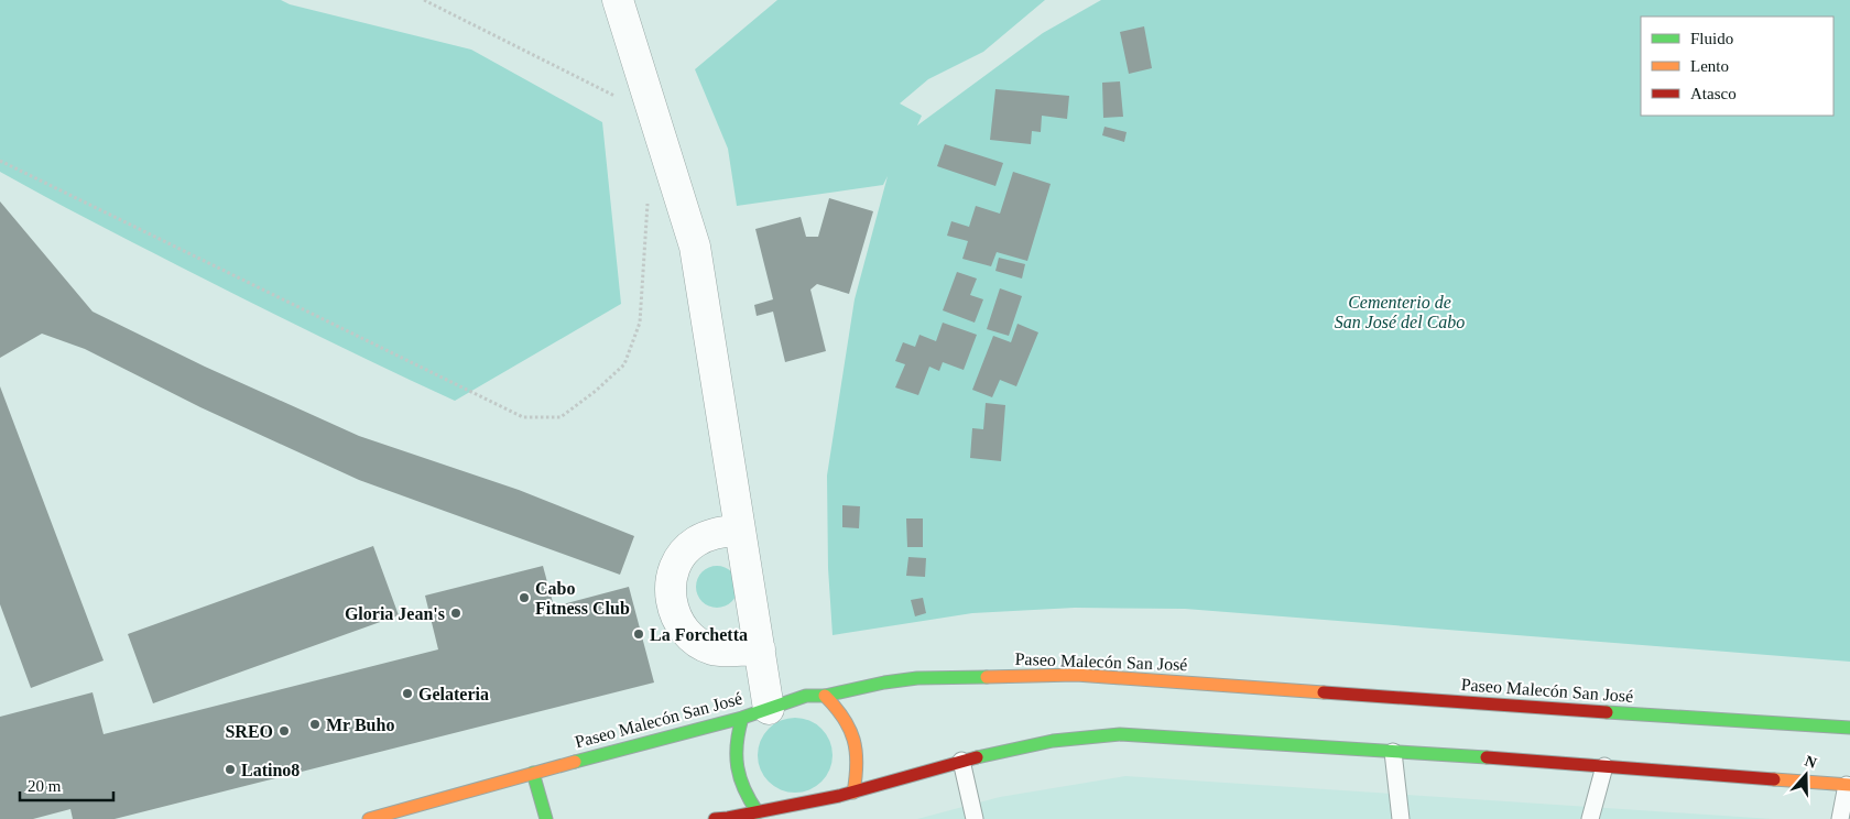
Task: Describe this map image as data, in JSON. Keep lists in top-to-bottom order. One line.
{"streets":{"main road":["Paseo Malecón San José"]},"parks":["Cementerio de San José del Cabo"],"places":["Cabo Fitness Club","Gloria Jean's","La Forchetta","Gelateria","Mr Buho","SREO","Latino8"],"legend":["Fluido","Lento","Atasco"],"scale_bar":"20 m","north":"top"}
